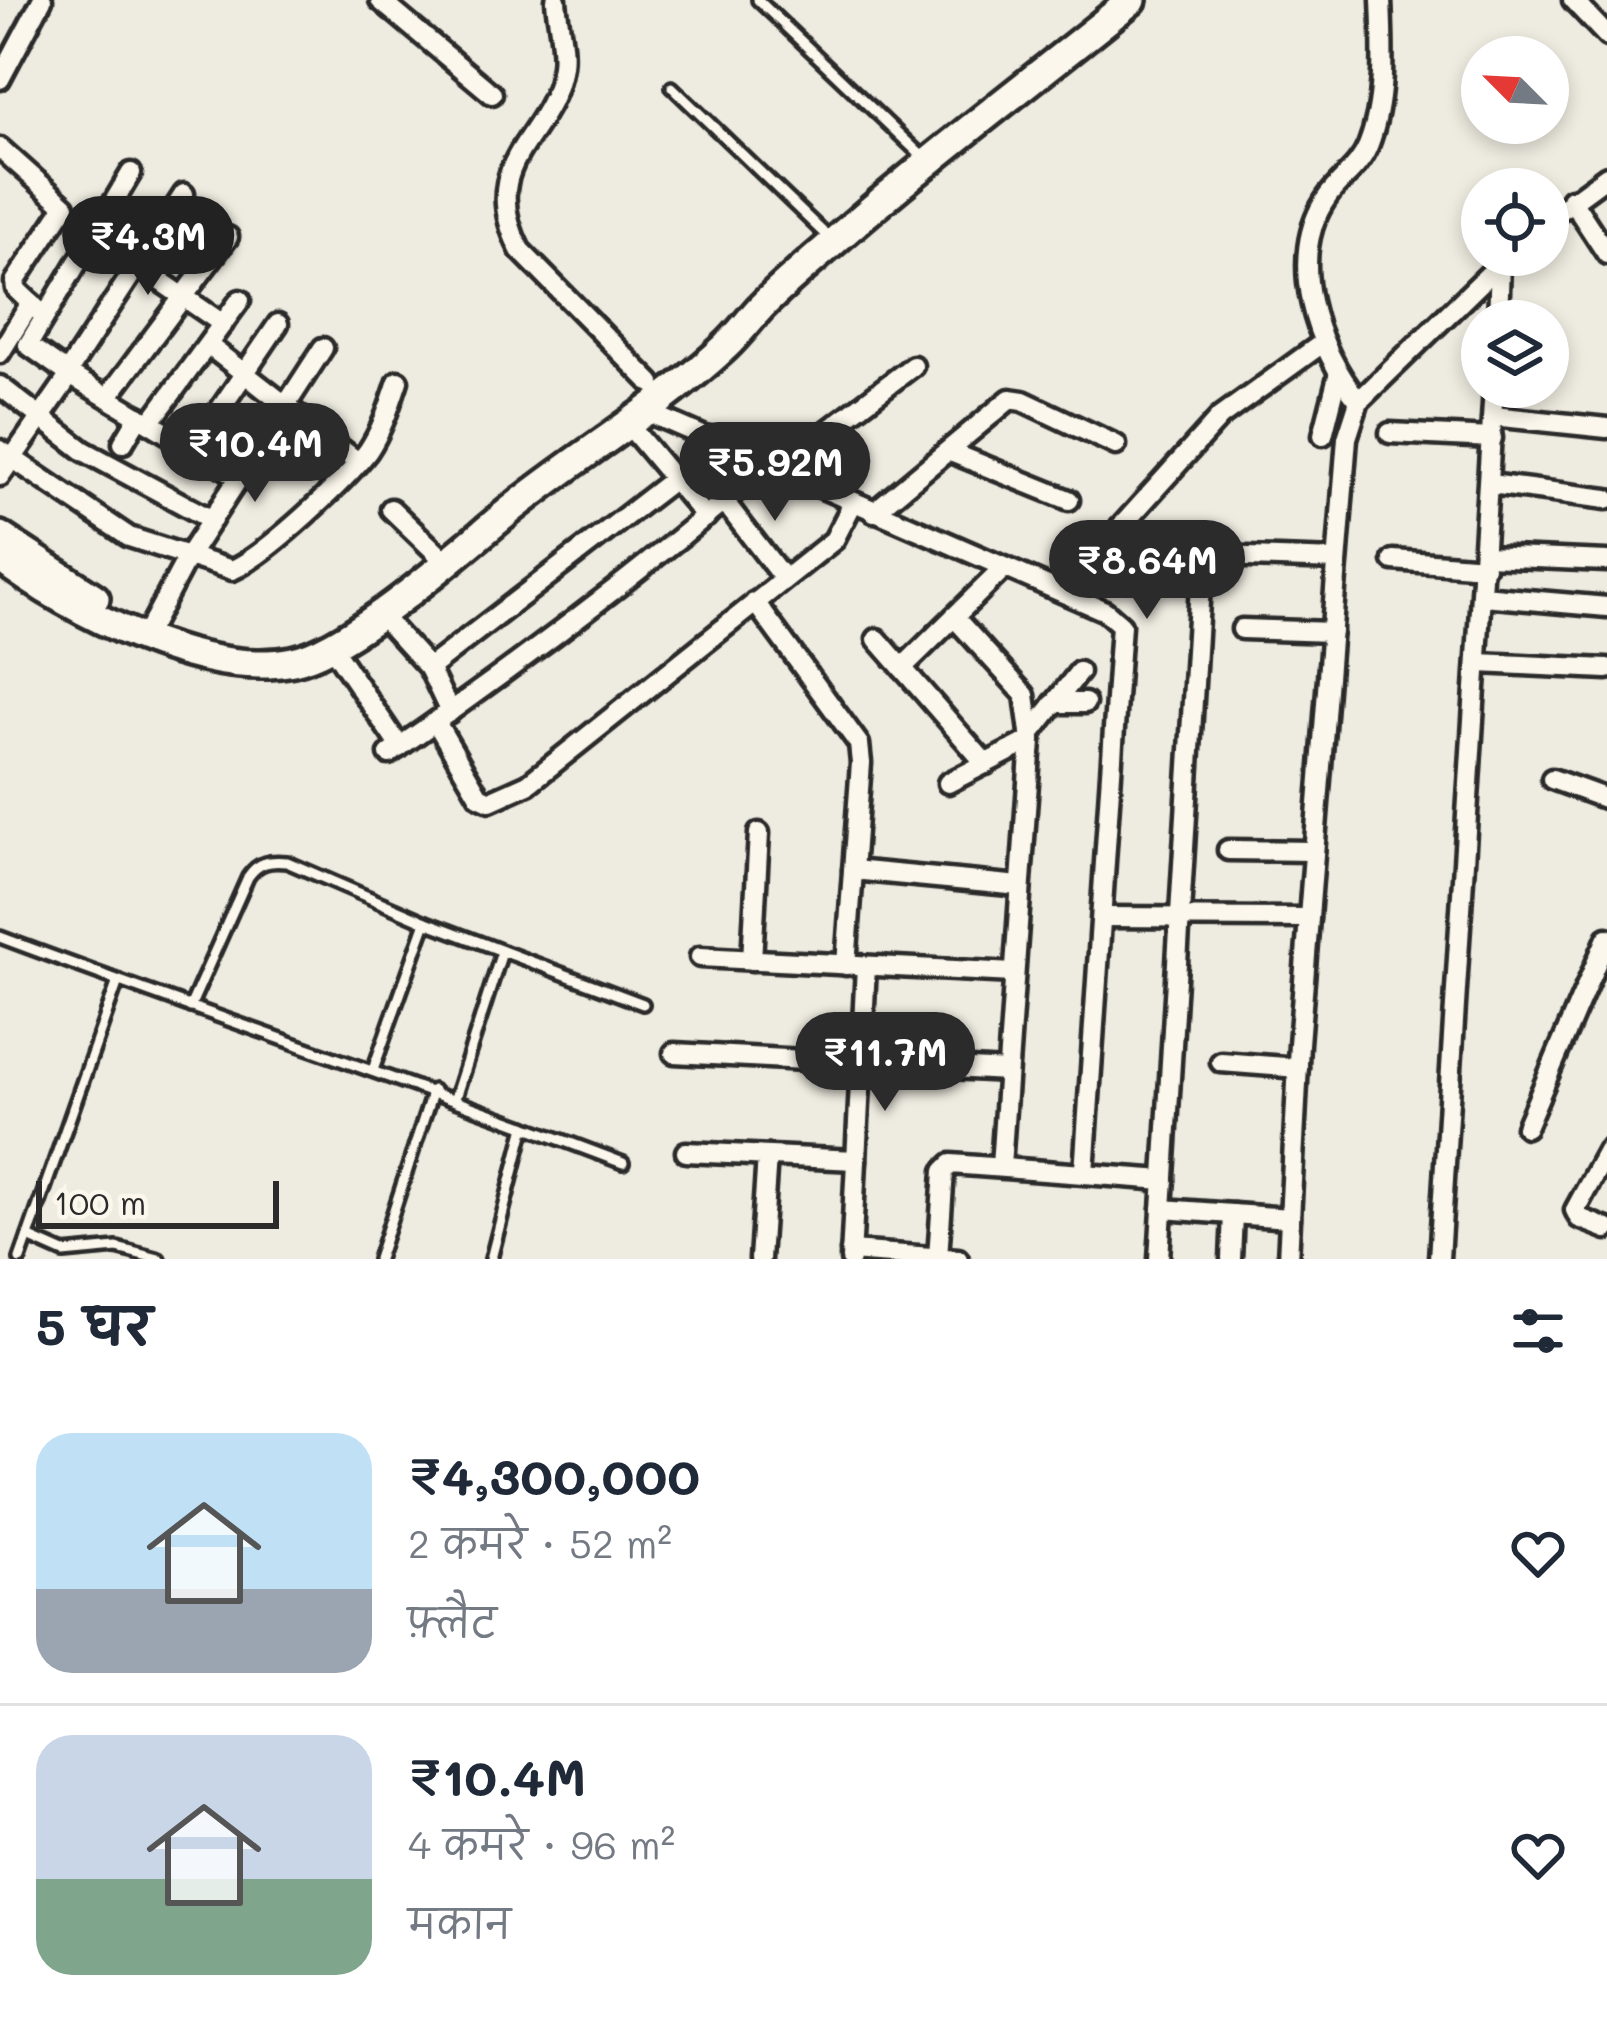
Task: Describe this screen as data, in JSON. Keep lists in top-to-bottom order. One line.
{"scale_bar":"100 m","north":"top left","page":{"price":["₹4.3M","₹10.4M","₹5.92M","₹8.64M","₹11.7M"],"scale":"100 m","heading":"5 घर","list":[{"name":"₹4,300,000","note":"2 कमरे · 52 m² · फ़्लैट"},{"name":"₹10.4M","note":"4 कमरे · 96 m² · मकान"}]}}
